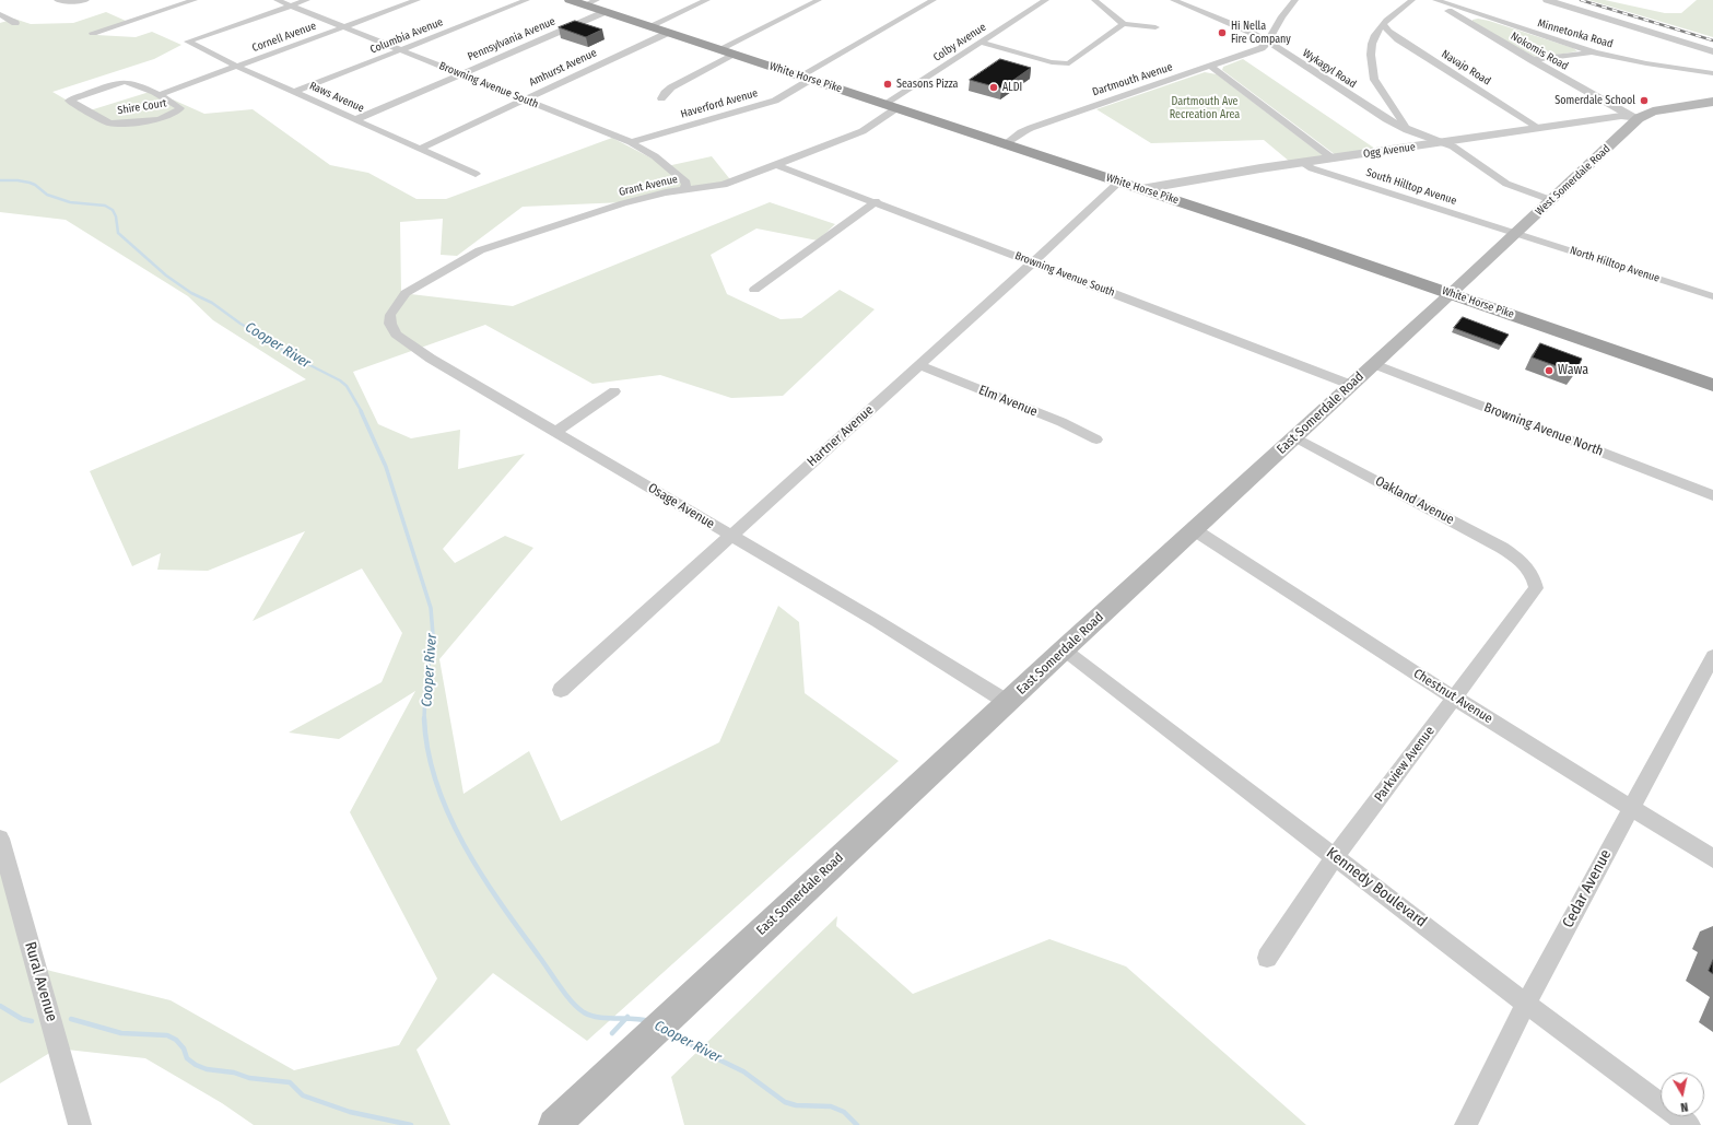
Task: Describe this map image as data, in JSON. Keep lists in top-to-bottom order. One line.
{"streets":{"highway":["White Horse Pike"],"main road":["West Somerdale Road","East Somerdale Road"],"street":["Minnetonka Road","Columbia Avenue","Cornell Avenue","Pennsylvania Avenue","Colby Avenue","Nokomis Road","Amhurst Avenue","Navajo Road","Wykagyl Road","Dartmouth Avenue","Browning Avenue South","Raws Avenue","Haverford Avenue","Shire Court","Ogg Avenue","Grant Avenue","South Hilltop Avenue","North Hilltop Avenue","Elm Avenue","Browning Avenue North","Hartner Avenue","Oakland Avenue","Osage Avenue","Chestnut Avenue","Parkview Avenue","Kennedy Boulevard","Cedar Avenue","Rural Avenue"]},"crossings":[["Minnetonka Road","Nokomis Road"],["Columbia Avenue","Browning Avenue South"],["Columbia Avenue","Raws Avenue"],["Cornell Avenue","Browning Avenue South"],["Cornell Avenue","Raws Avenue"],["Cornell Avenue","Shire Court"],["Pennsylvania Avenue","White Horse Pike"],["Pennsylvania Avenue","Browning Avenue South"],["Pennsylvania Avenue","Raws Avenue"],["Colby Avenue","White Horse Pike"],["Colby Avenue","Grant Avenue"],["Nokomis Road","Ogg Avenue"],["Nokomis Road","West Somerdale Road"],["Amhurst Avenue","White Horse Pike"],["Amhurst Avenue","Browning Avenue South"],["Amhurst Avenue","Raws Avenue"],["Navajo Road","Ogg Avenue"],["Wykagyl Road","Dartmouth Avenue"],["Wykagyl Road","Ogg Avenue"],["Wykagyl Road","West Somerdale Road"],["White Horse Pike","Dartmouth Avenue"],["White Horse Pike","Haverford Avenue"],["White Horse Pike","Ogg Avenue"],["White Horse Pike","West Somerdale Road"],["White Horse Pike","Grant Avenue"],["White Horse Pike","East Somerdale Road"],["White Horse Pike","Hartner Avenue"],["Browning Avenue South","Raws Avenue"],["Browning Avenue South","Haverford Avenue"],["Browning Avenue South","Grant Avenue"],["Browning Avenue South","East Somerdale Road"],["Browning Avenue South","Hartner Avenue"],["Ogg Avenue","West Somerdale Road"],["Ogg Avenue","South Hilltop Avenue"],["West Somerdale Road","South Hilltop Avenue"],["West Somerdale Road","North Hilltop Avenue"],["West Somerdale Road","East Somerdale Road"],["Grant Avenue","Osage Avenue"],["South Hilltop Avenue","North Hilltop Avenue"],["Elm Avenue","Hartner Avenue"],["East Somerdale Road","Browning Avenue North"],["East Somerdale Road","Oakland Avenue"],["East Somerdale Road","Osage Avenue"],["East Somerdale Road","Chestnut Avenue"],["East Somerdale Road","Kennedy Boulevard"],["Hartner Avenue","Osage Avenue"],["Oakland Avenue","Parkview Avenue"],["Chestnut Avenue","Parkview Avenue"],["Chestnut Avenue","Cedar Avenue"],["Parkview Avenue","Kennedy Boulevard"],["Kennedy Boulevard","Cedar Avenue"]],"water":["Cooper River"],"parks":["Dartmouth Ave Recreation Area"],"places":["Hi Nella Fire Company","Seasons Pizza","ALDI","Somerdale School","Wawa"],"north":"bottom"}
